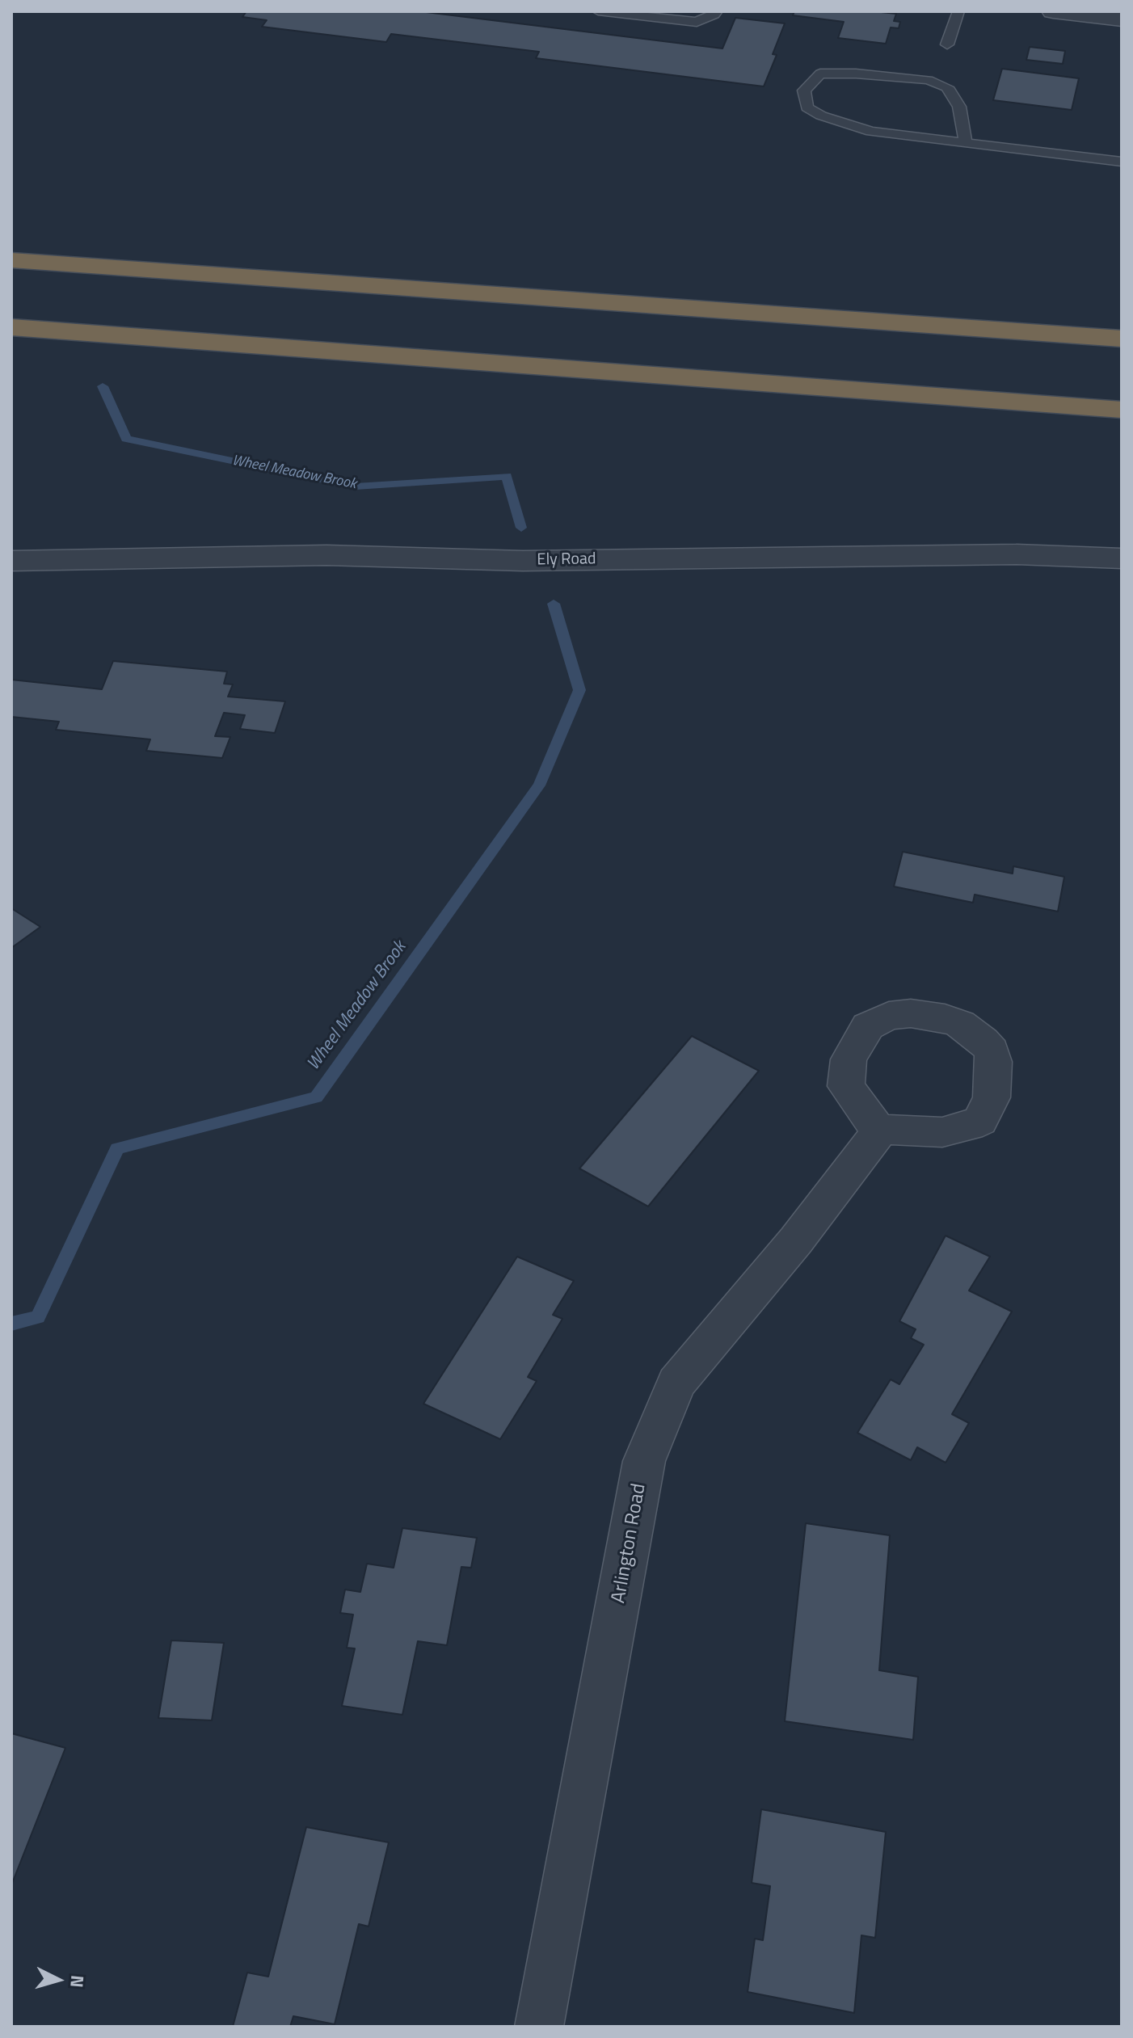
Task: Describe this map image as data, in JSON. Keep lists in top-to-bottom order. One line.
{"streets":{"street":["Ely Road","Arlington Road"]},"water":["Wheel Meadow Brook"],"north":"right"}
